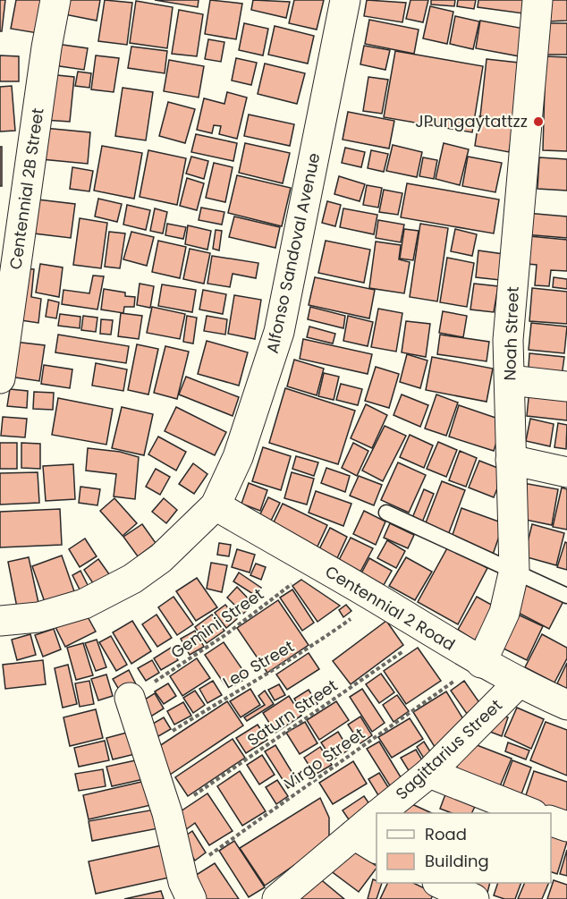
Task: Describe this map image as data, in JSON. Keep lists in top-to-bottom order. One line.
{"streets":{"street":["Centennial 2B Street","Alfonso Sandoval Avenue","Noah Street","Centennial 2 Road","Sagittarius Street"],"path":["Gemini Street","Leo Street","Saturn Street","Virgo Street"]},"crossings":[["Alfonso Sandoval Avenue","Centennial 2 Road"],["Noah Street","Centennial 2 Road"],["Noah Street","Virgo Street"],["Centennial 2 Road","Gemini Street"],["Centennial 2 Road","Leo Street"],["Centennial 2 Road","Saturn Street"],["Centennial 2 Road","Sagittarius Street"],["Centennial 2 Road","Virgo Street"]],"places":["JPungaytattzz"],"legend":["Road","Building"]}
